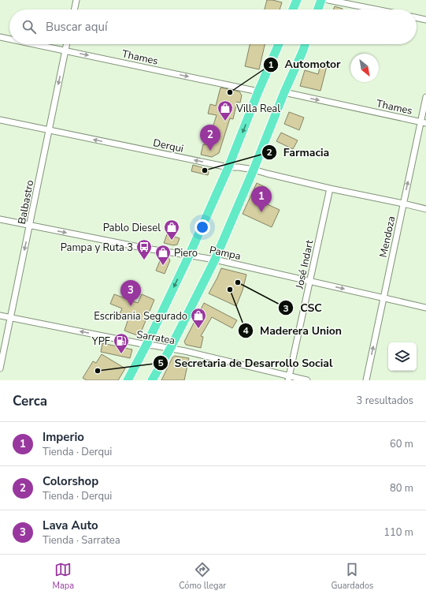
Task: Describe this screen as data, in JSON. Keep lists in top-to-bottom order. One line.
{"streets":{"street":["Thames","Derqui","Balbastro","Mendoza","Pampa","José Indart","Sarratea"]},"crossings":[["Thames","Balbastro"],["Thames","Mendoza"],["Derqui","Balbastro"],["Derqui","Mendoza"],["Derqui","José Indart"],["Balbastro","Pampa"],["Balbastro","Sarratea"],["Mendoza","Pampa"],["Pampa","José Indart"],["José Indart","Sarratea"]],"one_way":["Thames","Derqui","Balbastro","Mendoza","Pampa","Sarratea"],"places":{"other":["Automotor","Farmacia","CSC","Maderera Union","Secretaria de Desarrollo Social"],"shop":["Villa Real","Pablo Diesel","Piero","Escribania Segurado"],"bus stop":["Pampa y Ruta 3"],"fuel station":["YPF"]},"north":"bottom right","page":{"search":"Buscar aquí","pins":["2","1","3"],"heading":["Cerca","3 resultados"],"list":[{"mark":"1","name":"Imperio","note":"Tienda · Derqui","value":"60 m"},{"mark":"2","name":"Colorshop","note":"Tienda · Derqui","value":"80 m"},{"mark":"3","name":"Lava Auto","note":"Tienda · Sarratea","value":"110 m"}],"nav":["Mapa","Cómo llegar","Guardados"]}}
